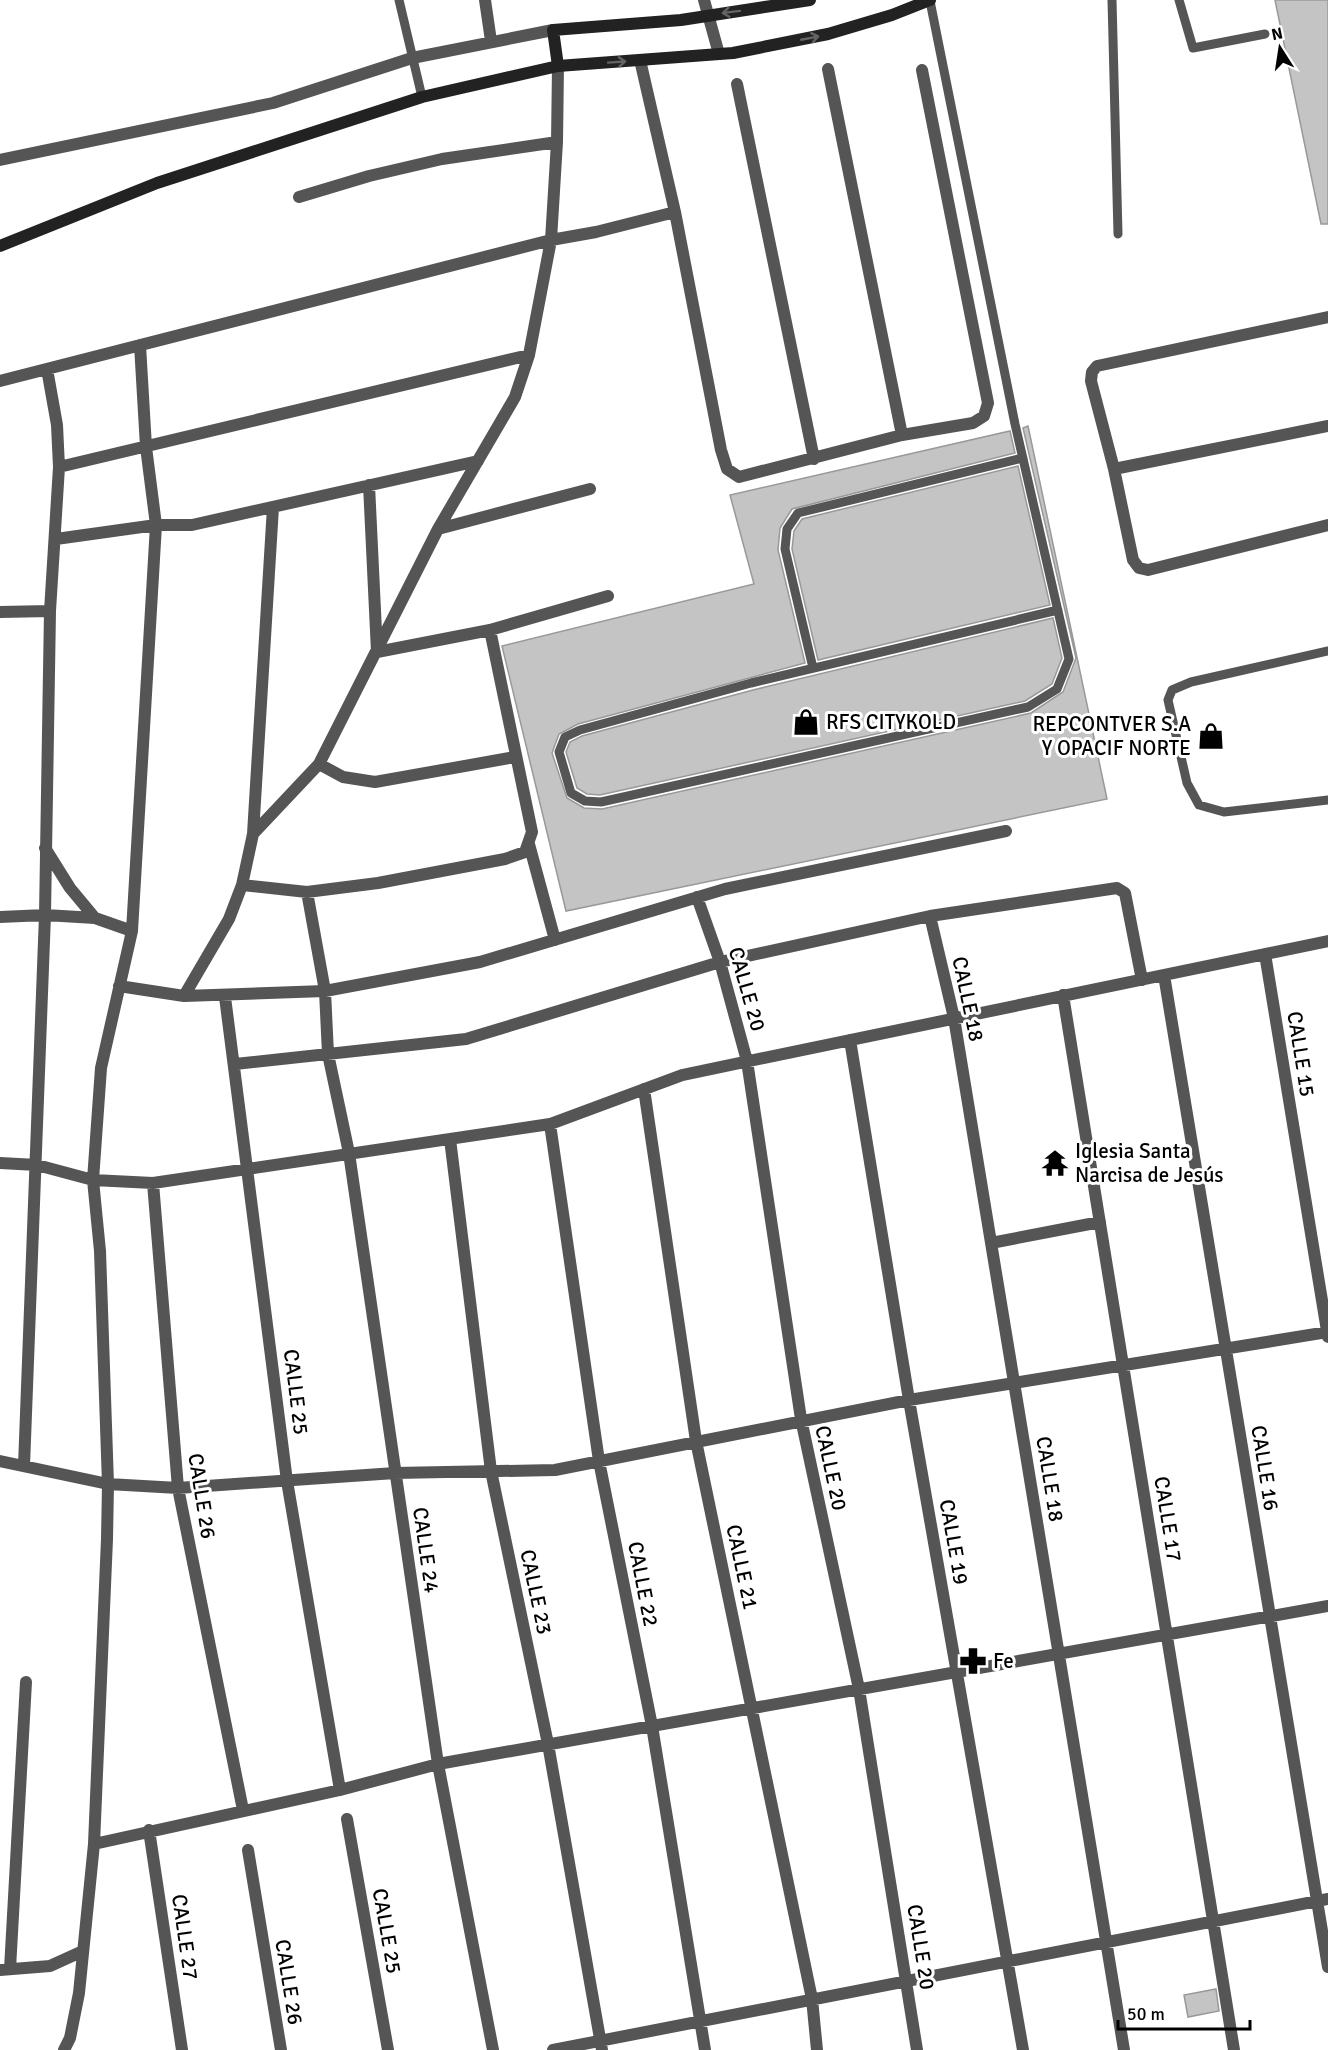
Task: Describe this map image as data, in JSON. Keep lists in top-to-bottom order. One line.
{"streets":{"street":["CALLE 20","CALLE 18","CALLE 15","CALLE 25","CALLE 16","CALLE 26","CALLE 17","CALLE 19","CALLE 24","CALLE 21","CALLE 22","CALLE 23","CALLE 27"]},"places":{"shop":["RFS CITYKOLD","REPCONTVER S.A Y OPACIF NORTE"],"temple":["Iglesia Santa Narcisa de Jesús"],"pharmacy":["Fe"]},"scale_bar":"50 m","north":"top"}
